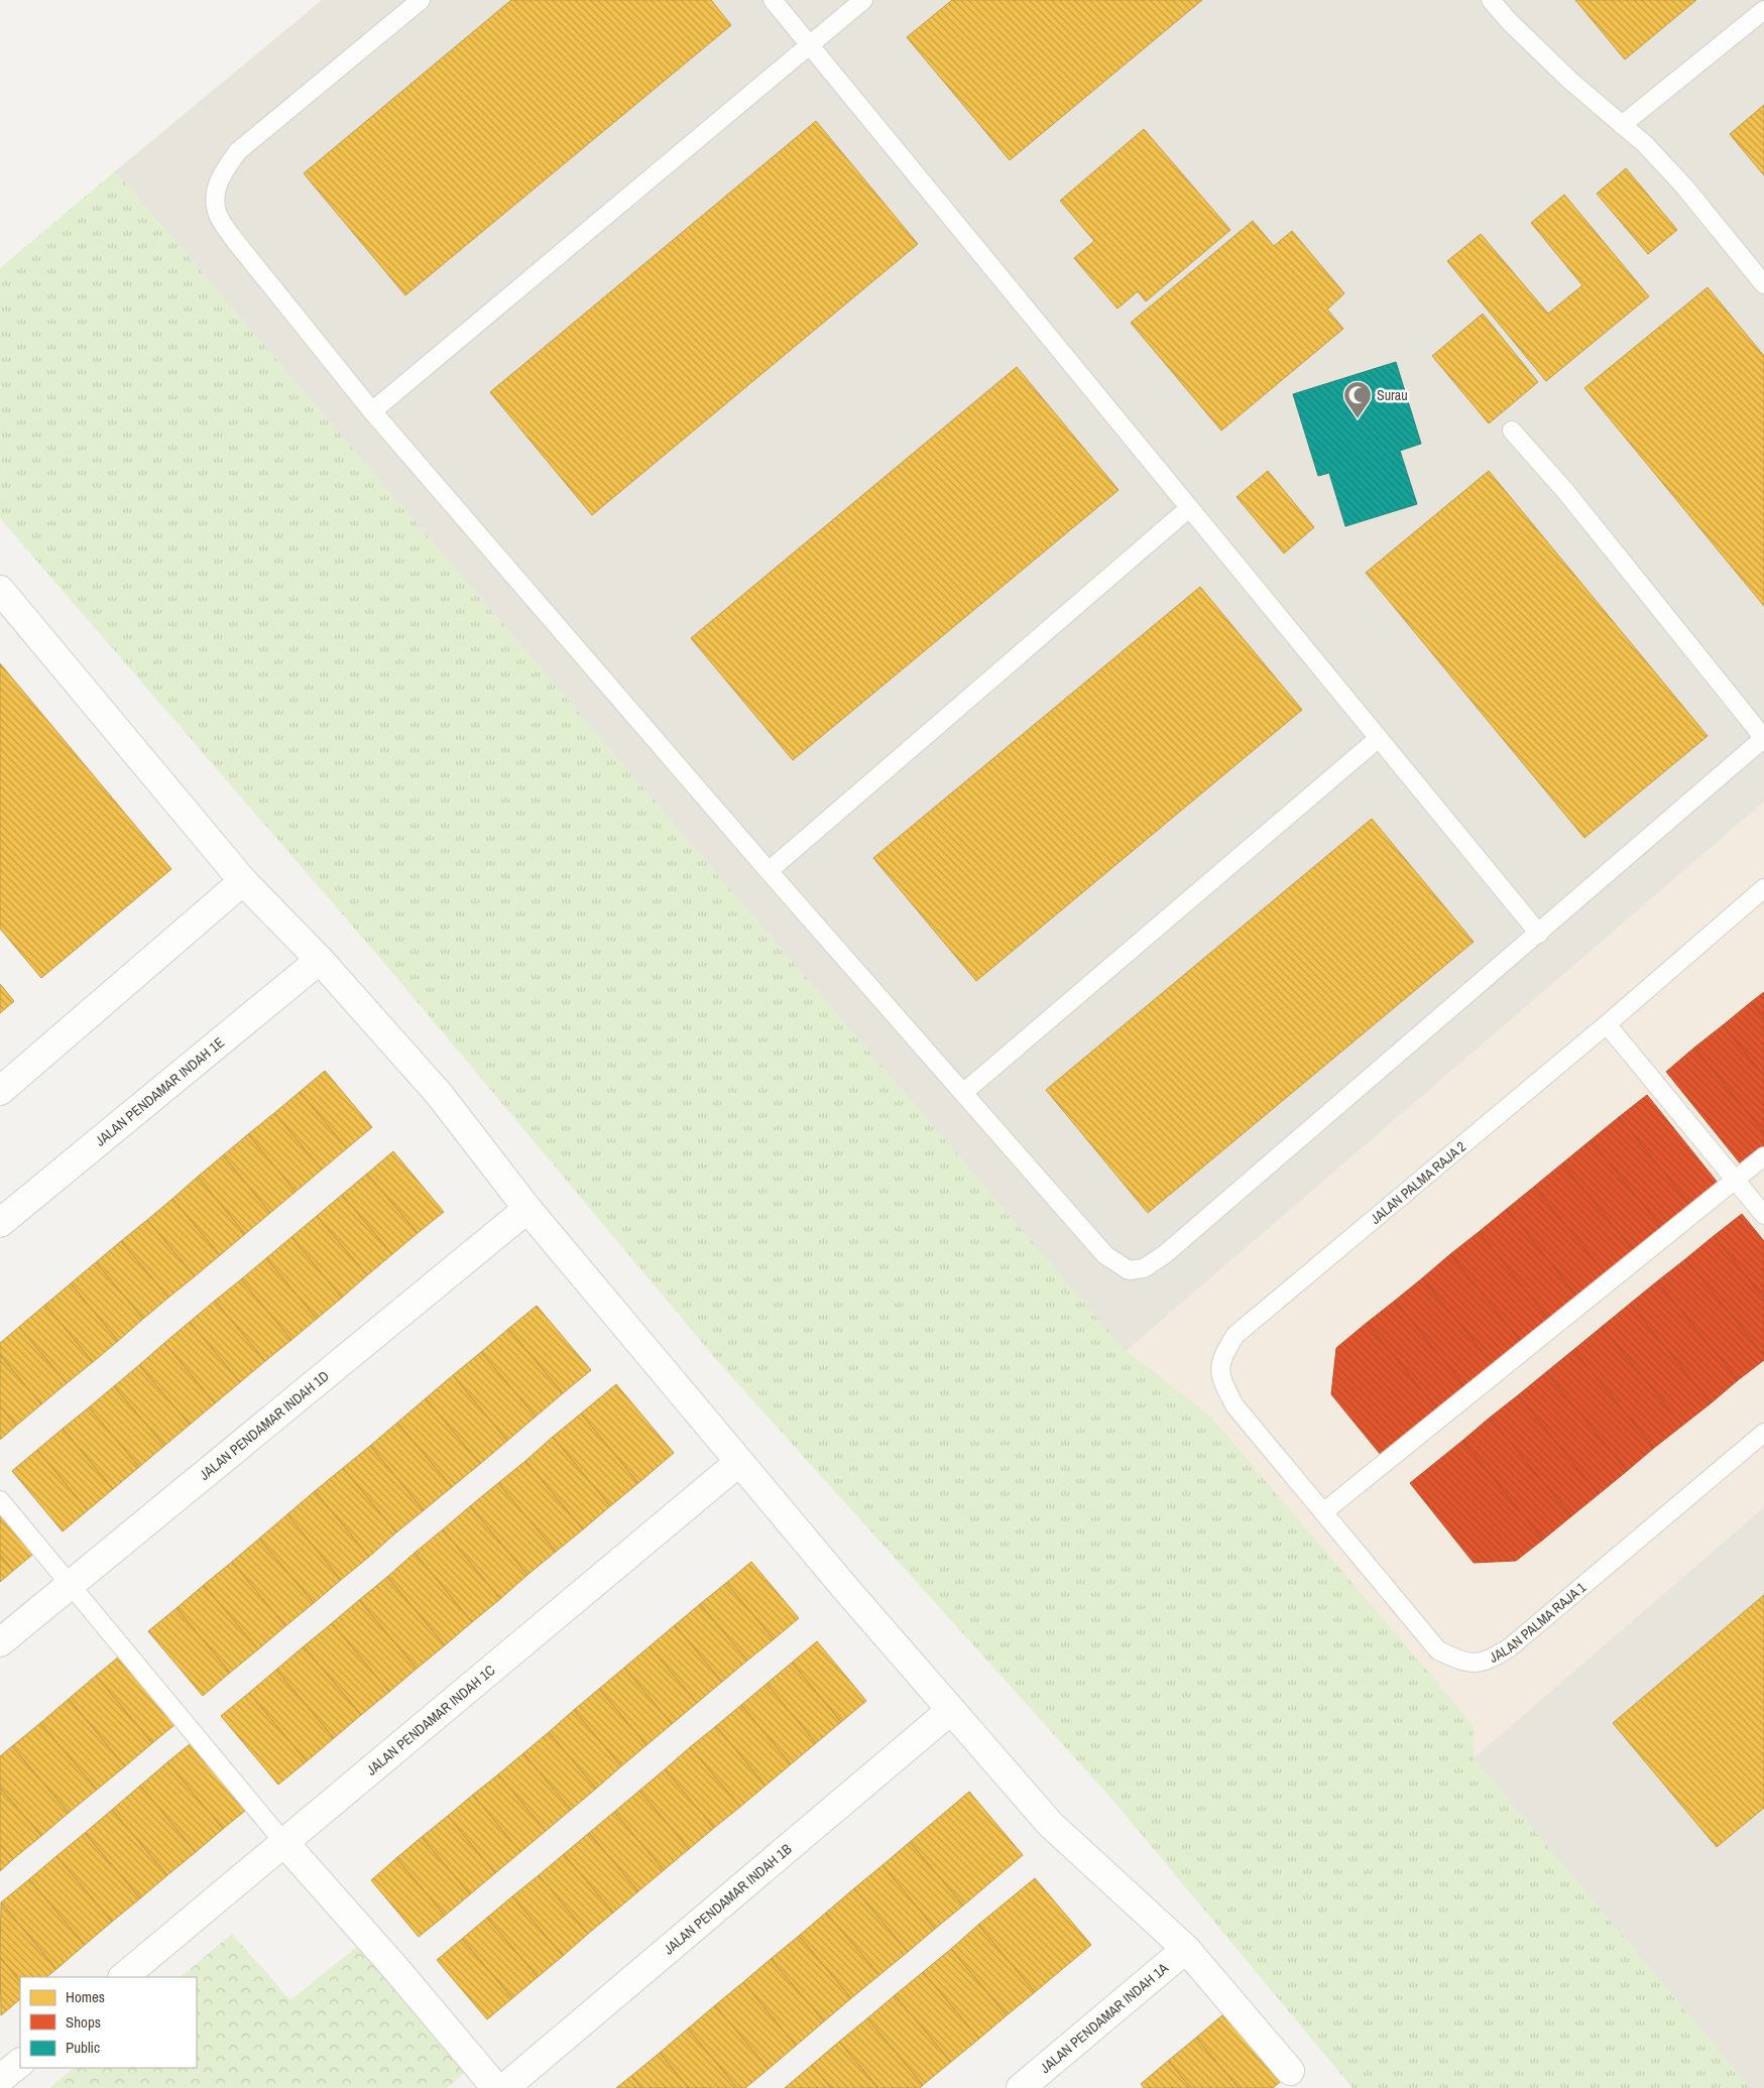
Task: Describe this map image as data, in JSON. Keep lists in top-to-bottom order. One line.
{"streets":{"street":["JALAN PENDAMAR INDAH 1E","JALAN PENDAMAR INDAH 1D","JALAN PENDAMAR INDAH 1C","JALAN PENDAMAR INDAH 1B","JALAN PENDAMAR INDAH 1A"],"lane":["JALAN PALMA RAJA 2","JALAN PALMA RAJA 1"]},"crossings":[["JALAN PALMA RAJA 2","JALAN PALMA RAJA 1"]],"places":{"mosque":["Surau"]},"legend":["Homes","Shops","Public"]}
